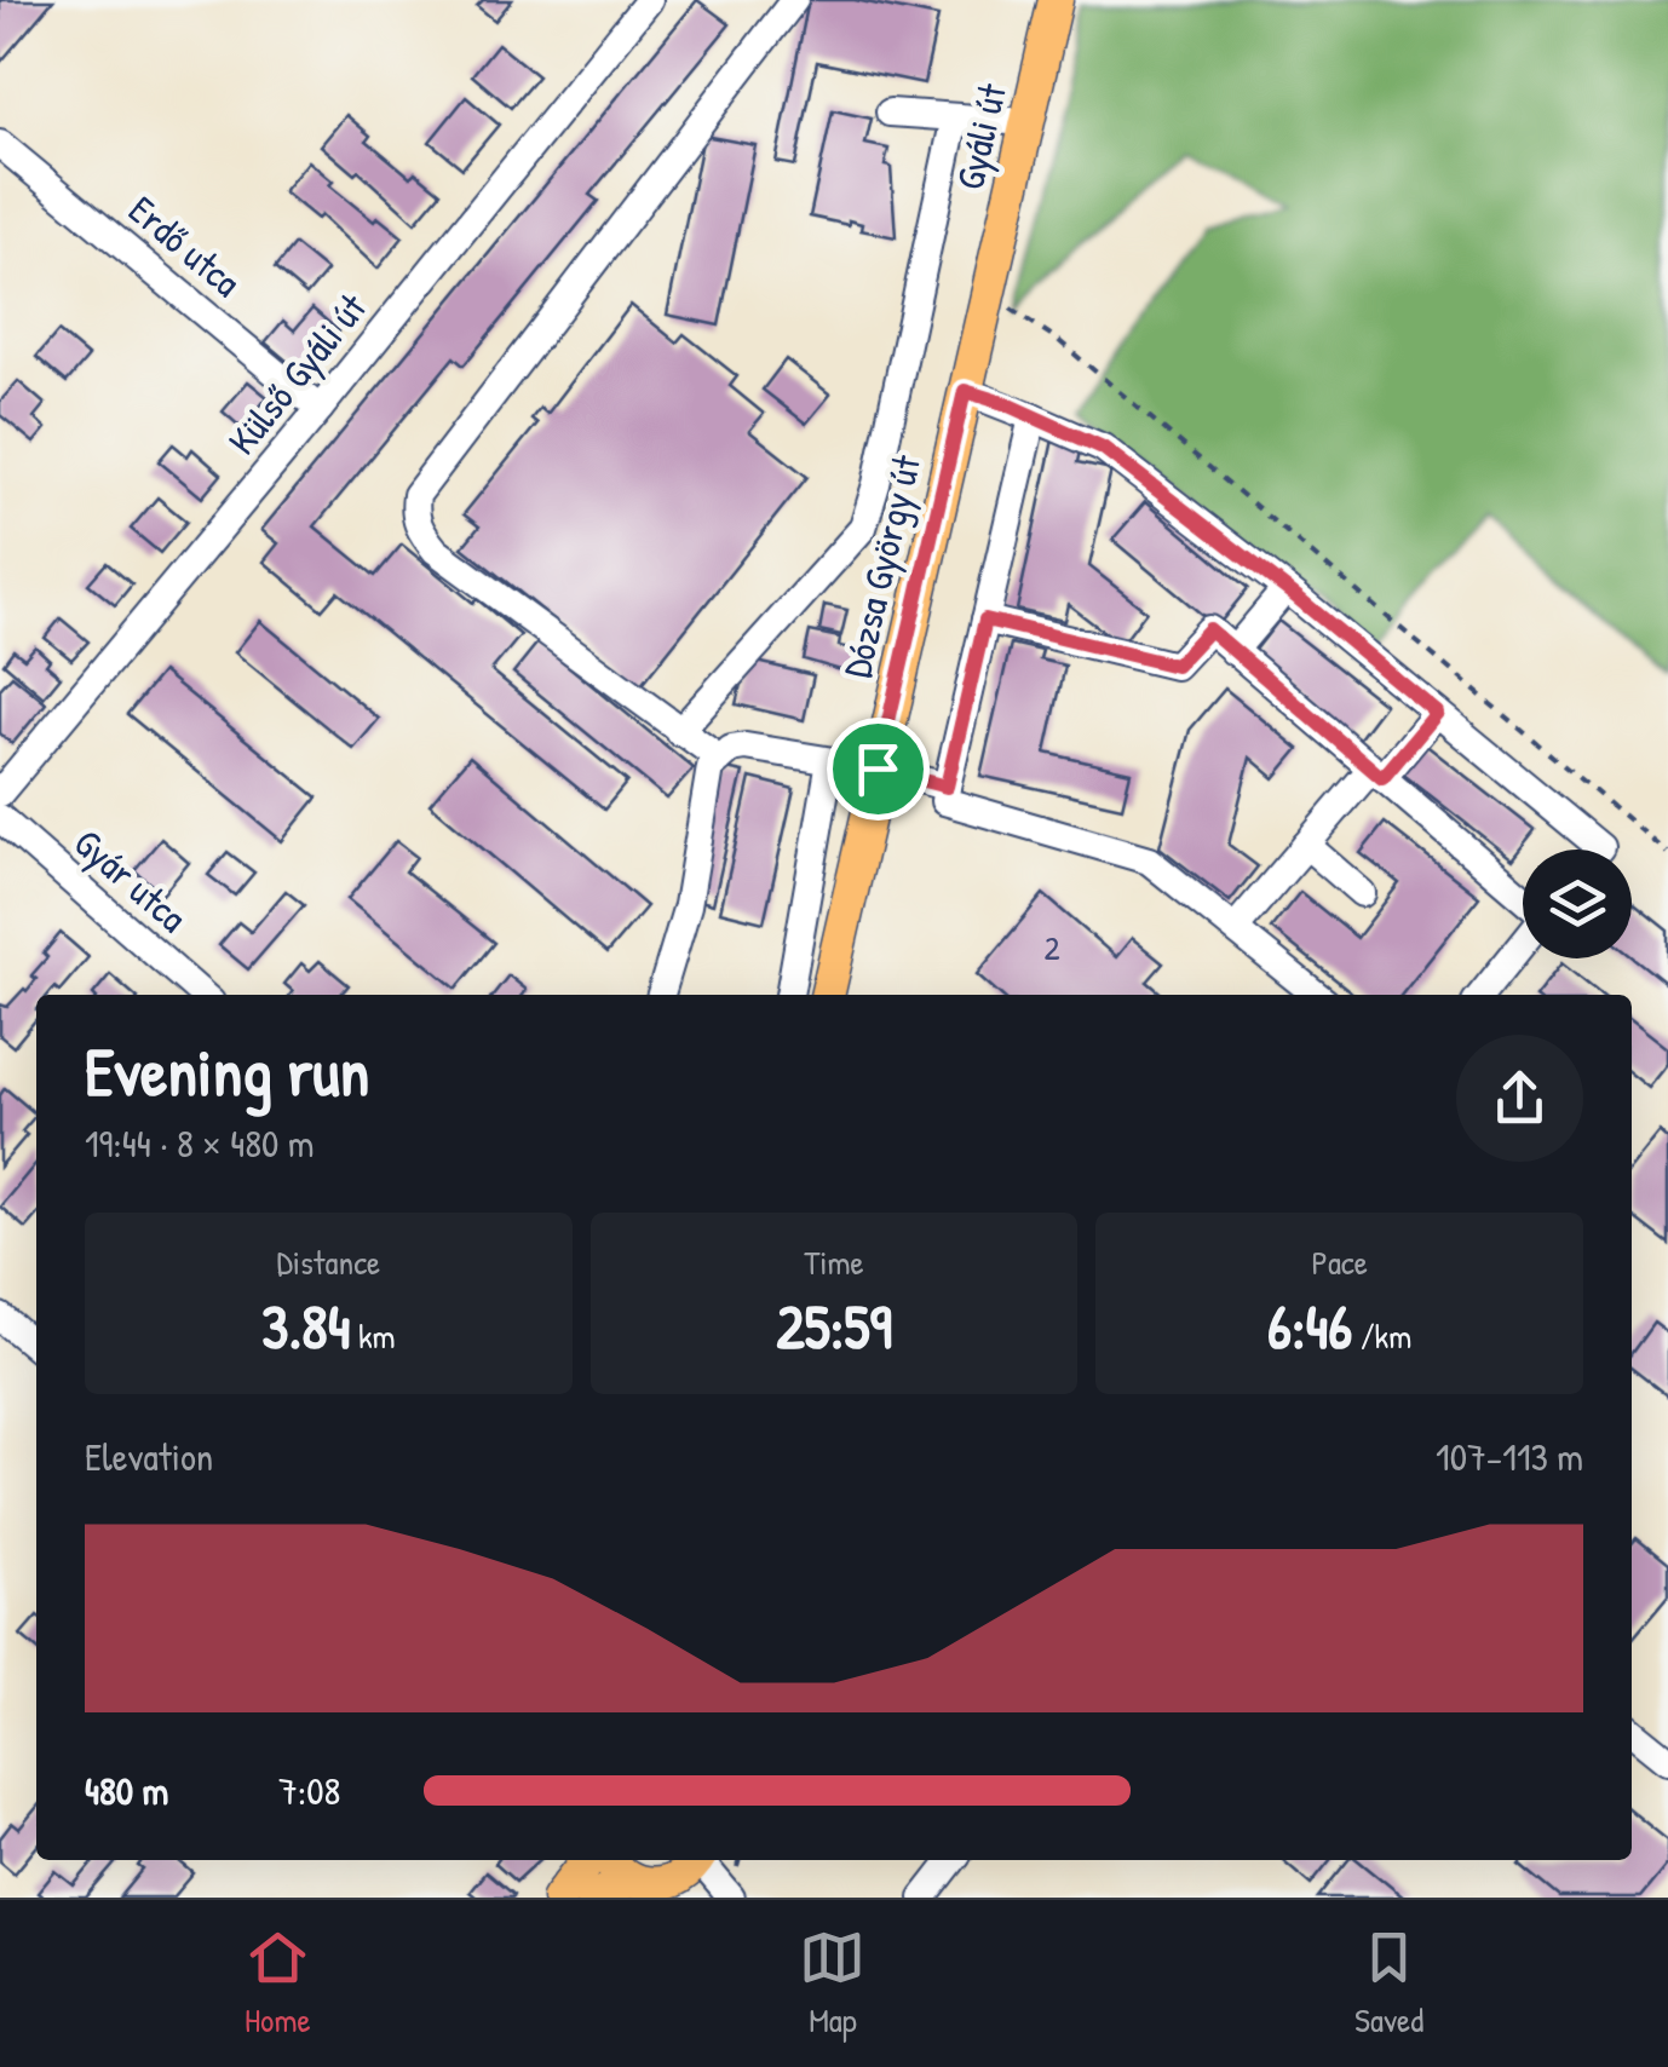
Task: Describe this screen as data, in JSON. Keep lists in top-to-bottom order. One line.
{"streets":{"main road":["Gyáli út","Dózsa György út"],"street":["Erdő utca","Külső Gyáli út","Gyár utca"]},"crossings":[["Gyáli út","Dózsa György út"],["Erdő utca","Külső Gyáli út"]],"house_numbers":["2"],"page":{"heading":["Evening run","19:44 · 8 × 480 m"],"stats":[["Distance","3.84 km"],["Time","25:59"],["Pace","6:46 /km"]],"chart":["Elevation","107–113 m"],"list":[{"name":"480 m","note":"7:08"}],"tabs":["Home","Map","Saved"]}}
